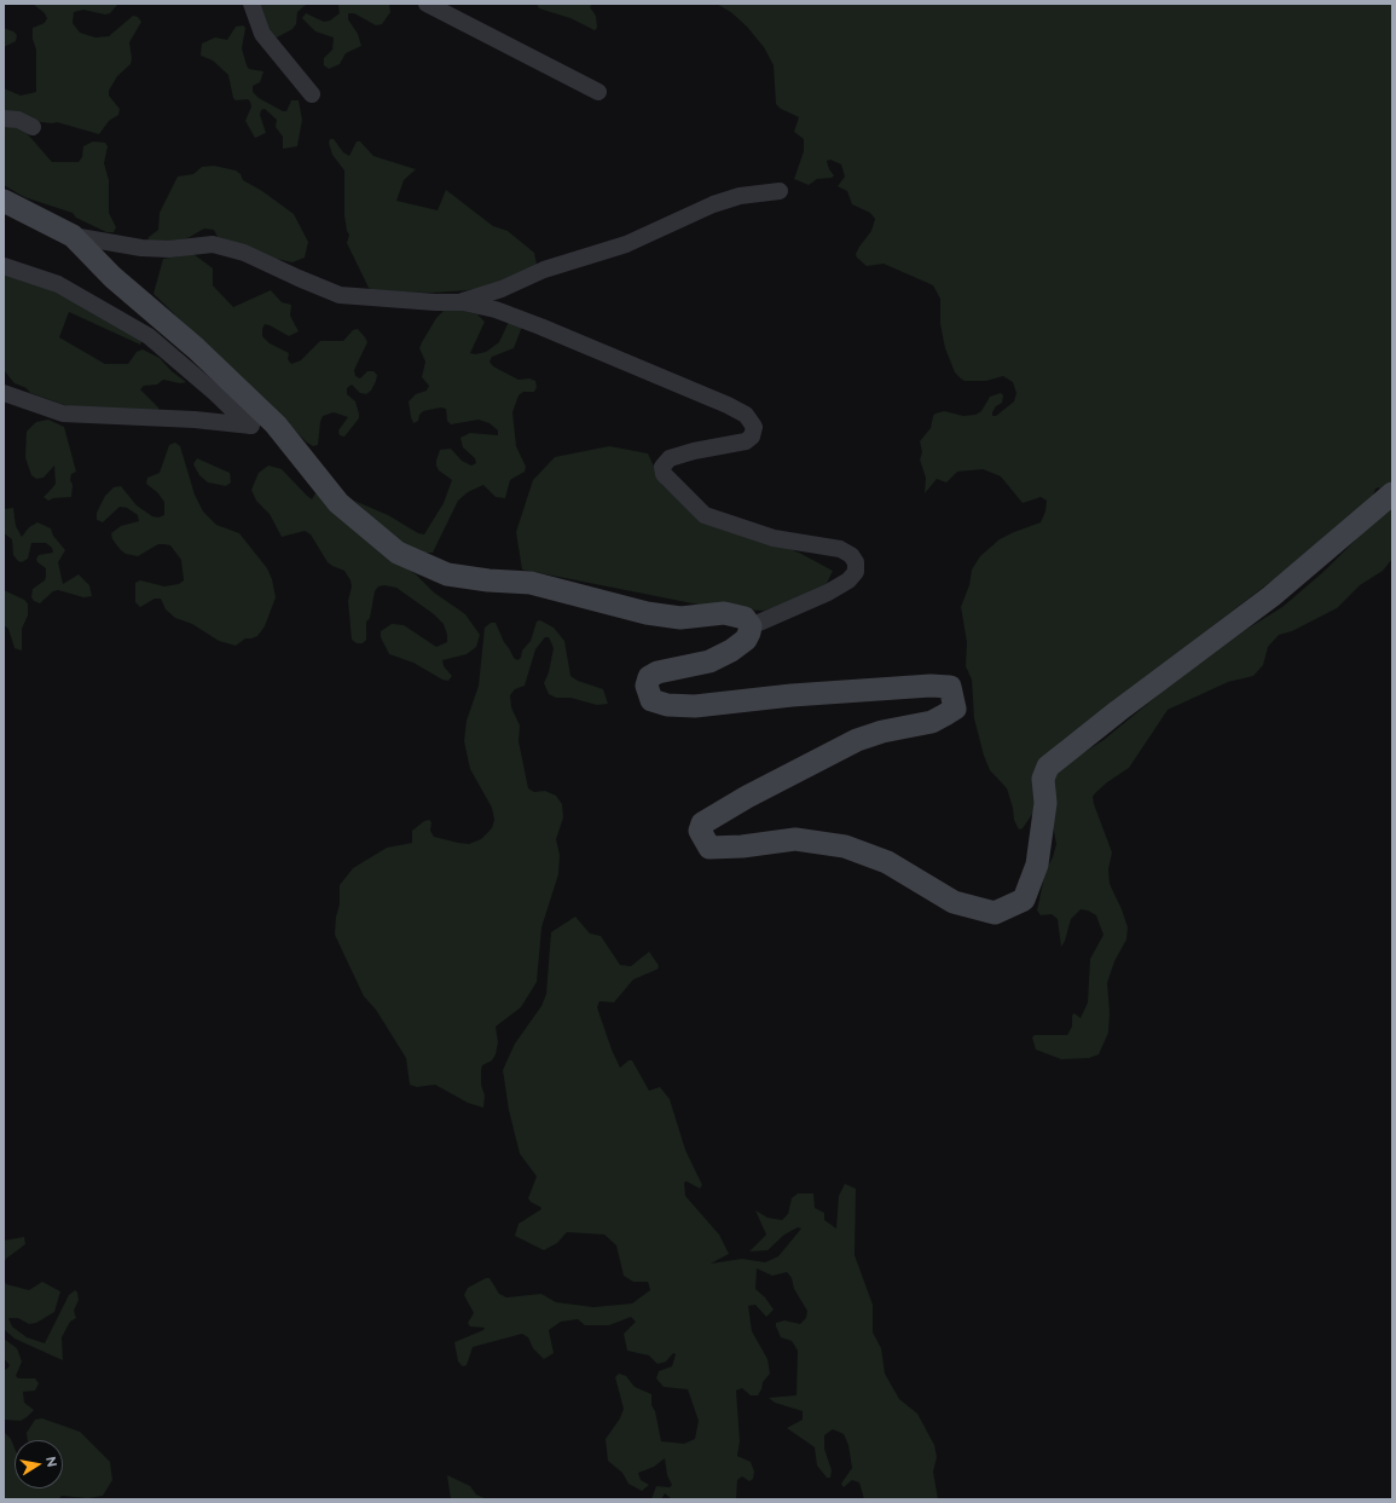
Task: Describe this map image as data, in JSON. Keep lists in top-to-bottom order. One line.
{"north":"right"}
